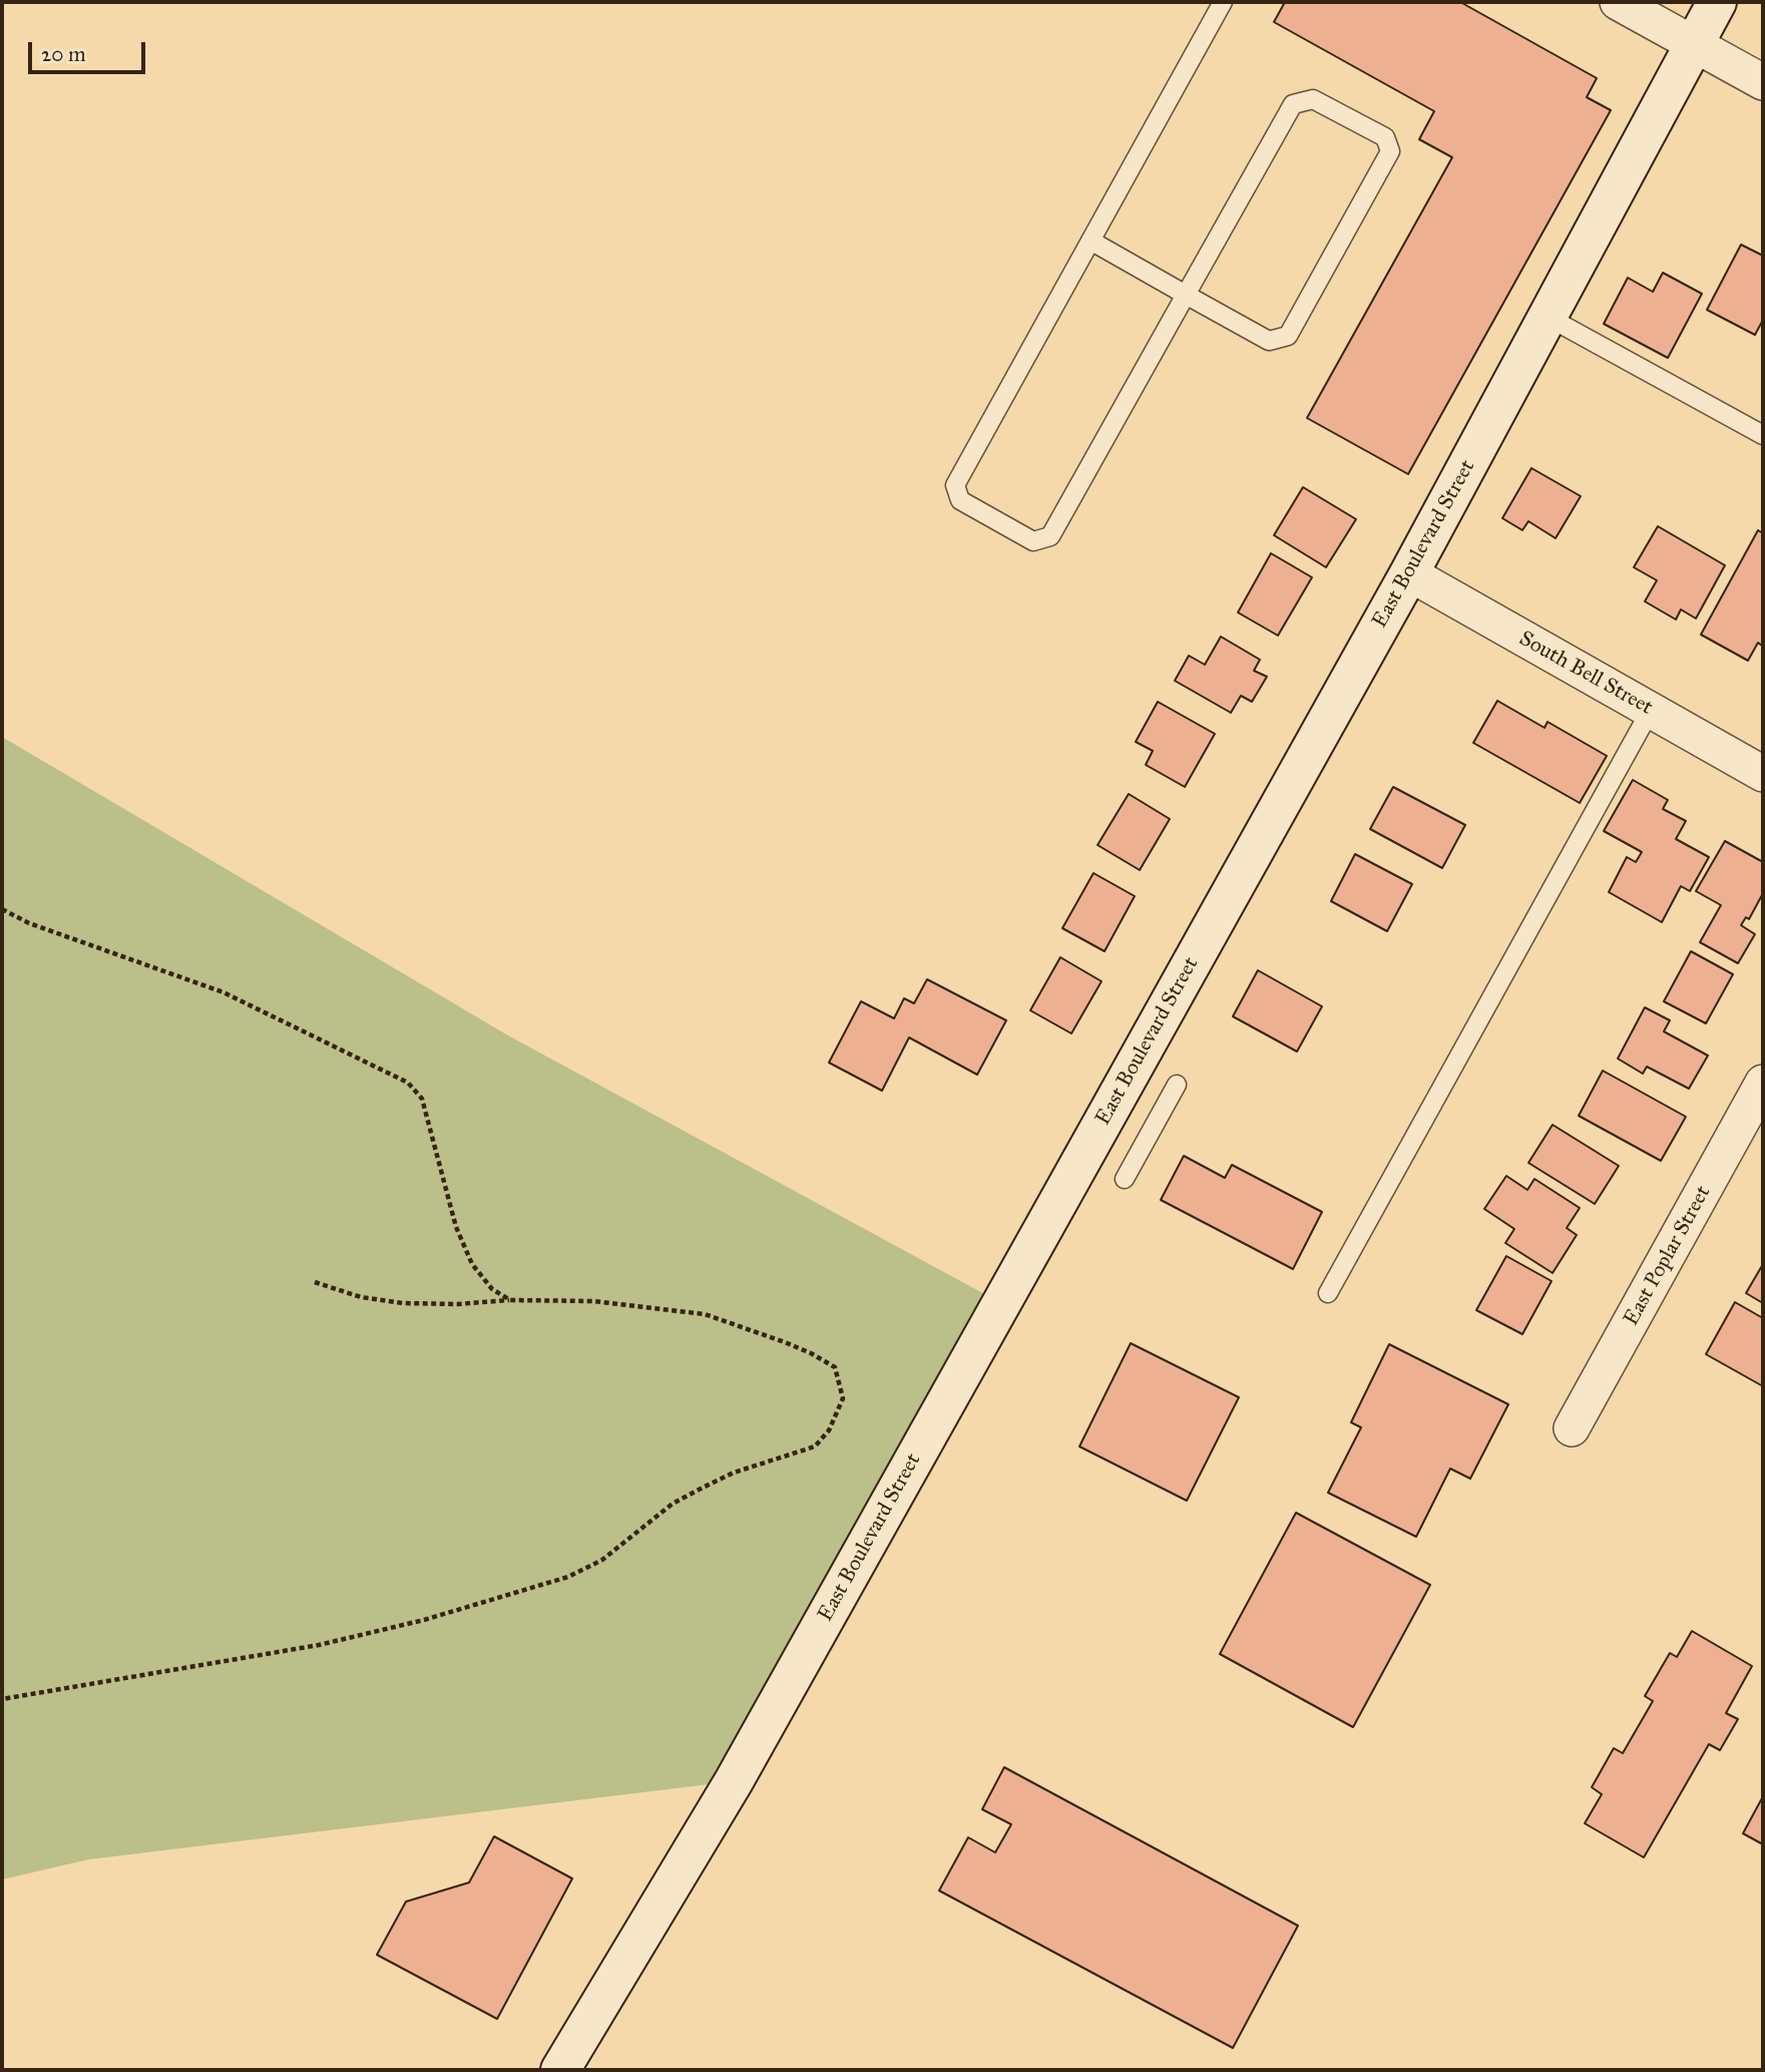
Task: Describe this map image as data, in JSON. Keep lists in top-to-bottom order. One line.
{"streets":{"main road":["East Boulevard Street"],"street":["South Bell Street","East Poplar Street"]},"crossings":[["East Boulevard Street","South Bell Street"]],"scale_bar":"20 m"}
